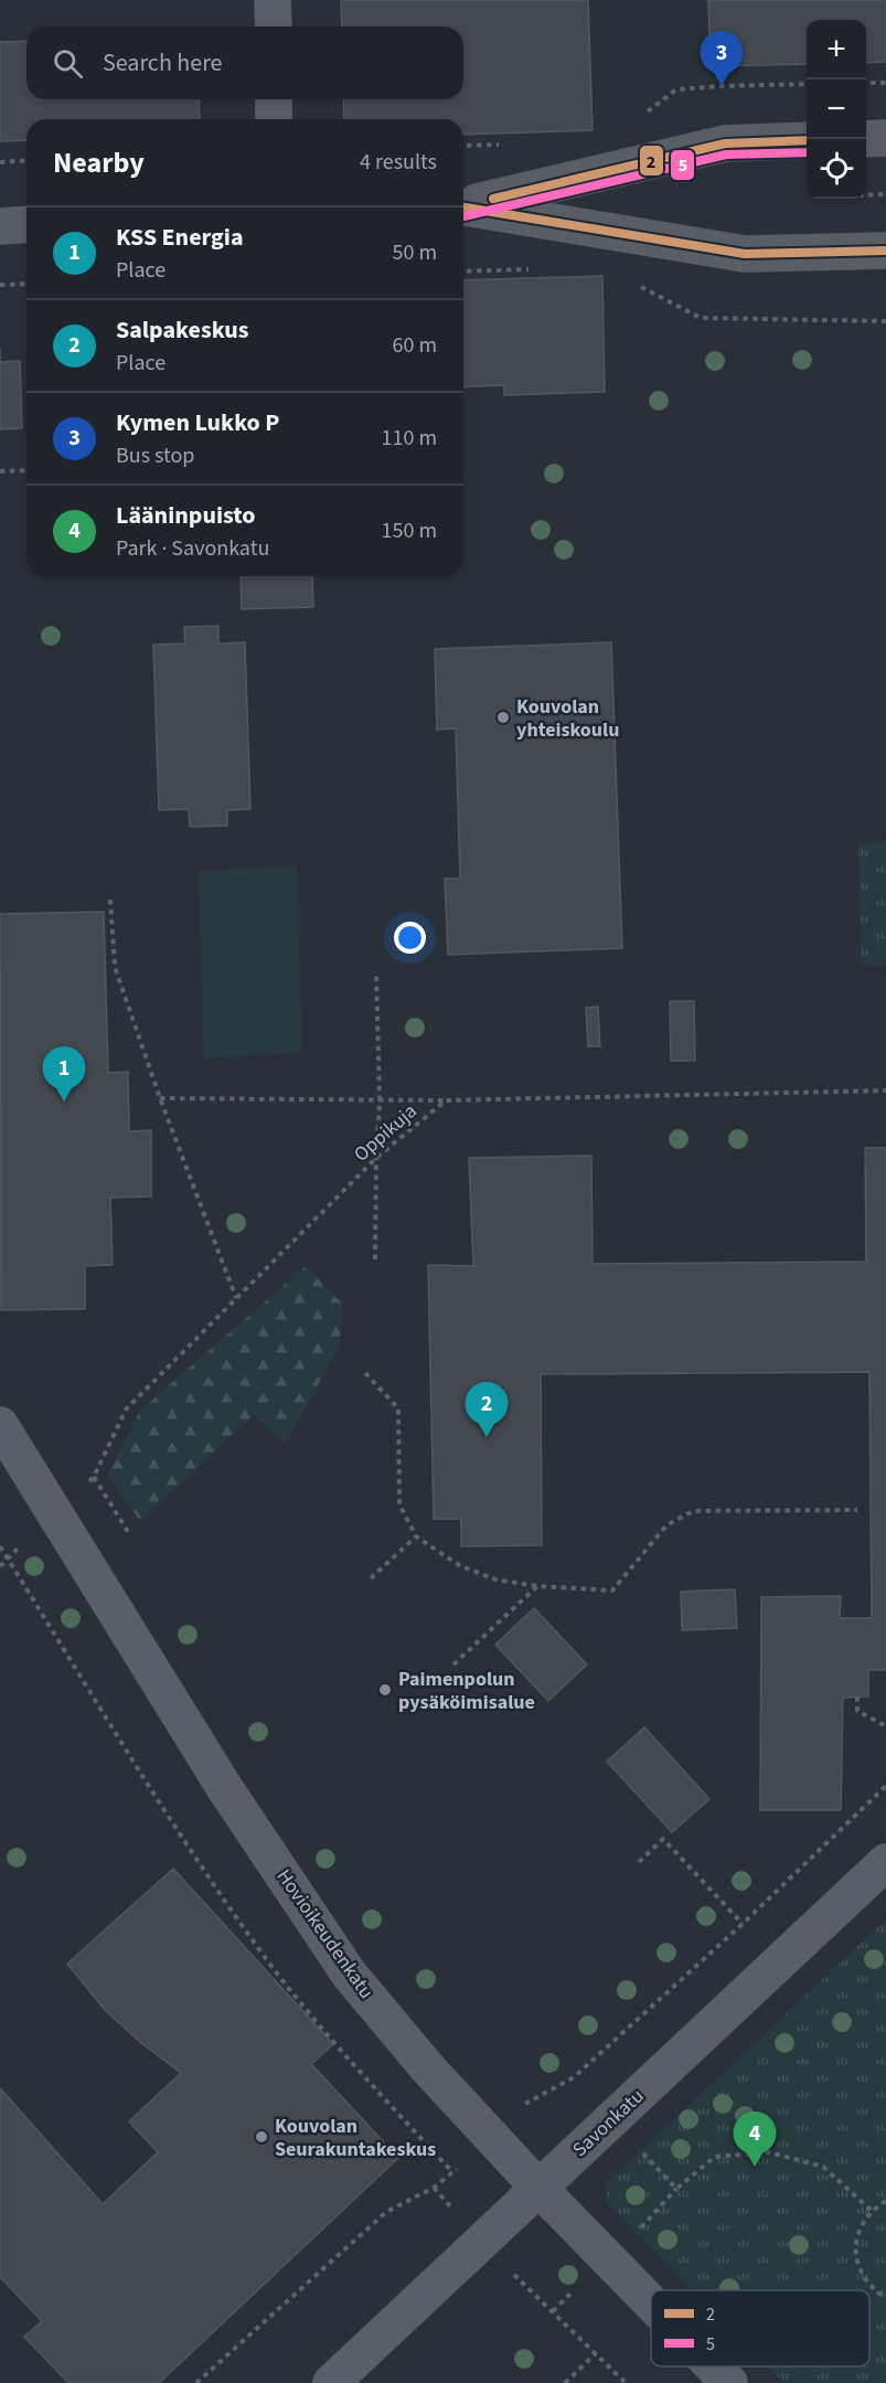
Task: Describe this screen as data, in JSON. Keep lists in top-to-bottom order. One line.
{"streets":{"street":["Hovioikeudenkatu","Savonkatu"],"path":["Oppikuja"]},"crossings":[["Oppikuja","Hovioikeudenkatu"],["Hovioikeudenkatu","Savonkatu"]],"places":["Kouvolan yhteiskoulu","Paimenpolun pysäköimisalue","Kouvolan Seurakuntakeskus"],"lines":["transit line 2","transit line 5"],"legend":["2","5"],"page":{"map_buttons":["+","−"],"search":"Search here","pins":["3","1","2","4"],"heading":["Nearby","4 results"],"list":[{"mark":"1","name":"KSS Energia","note":"Place","value":"50 m"},{"mark":"2","name":"Salpakeskus","note":"Place","value":"60 m"},{"mark":"3","name":"Kymen Lukko P","note":"Bus stop","value":"110 m"},{"mark":"4","name":"Lääninpuisto","note":"Park · Savonkatu","value":"150 m"}]}}
